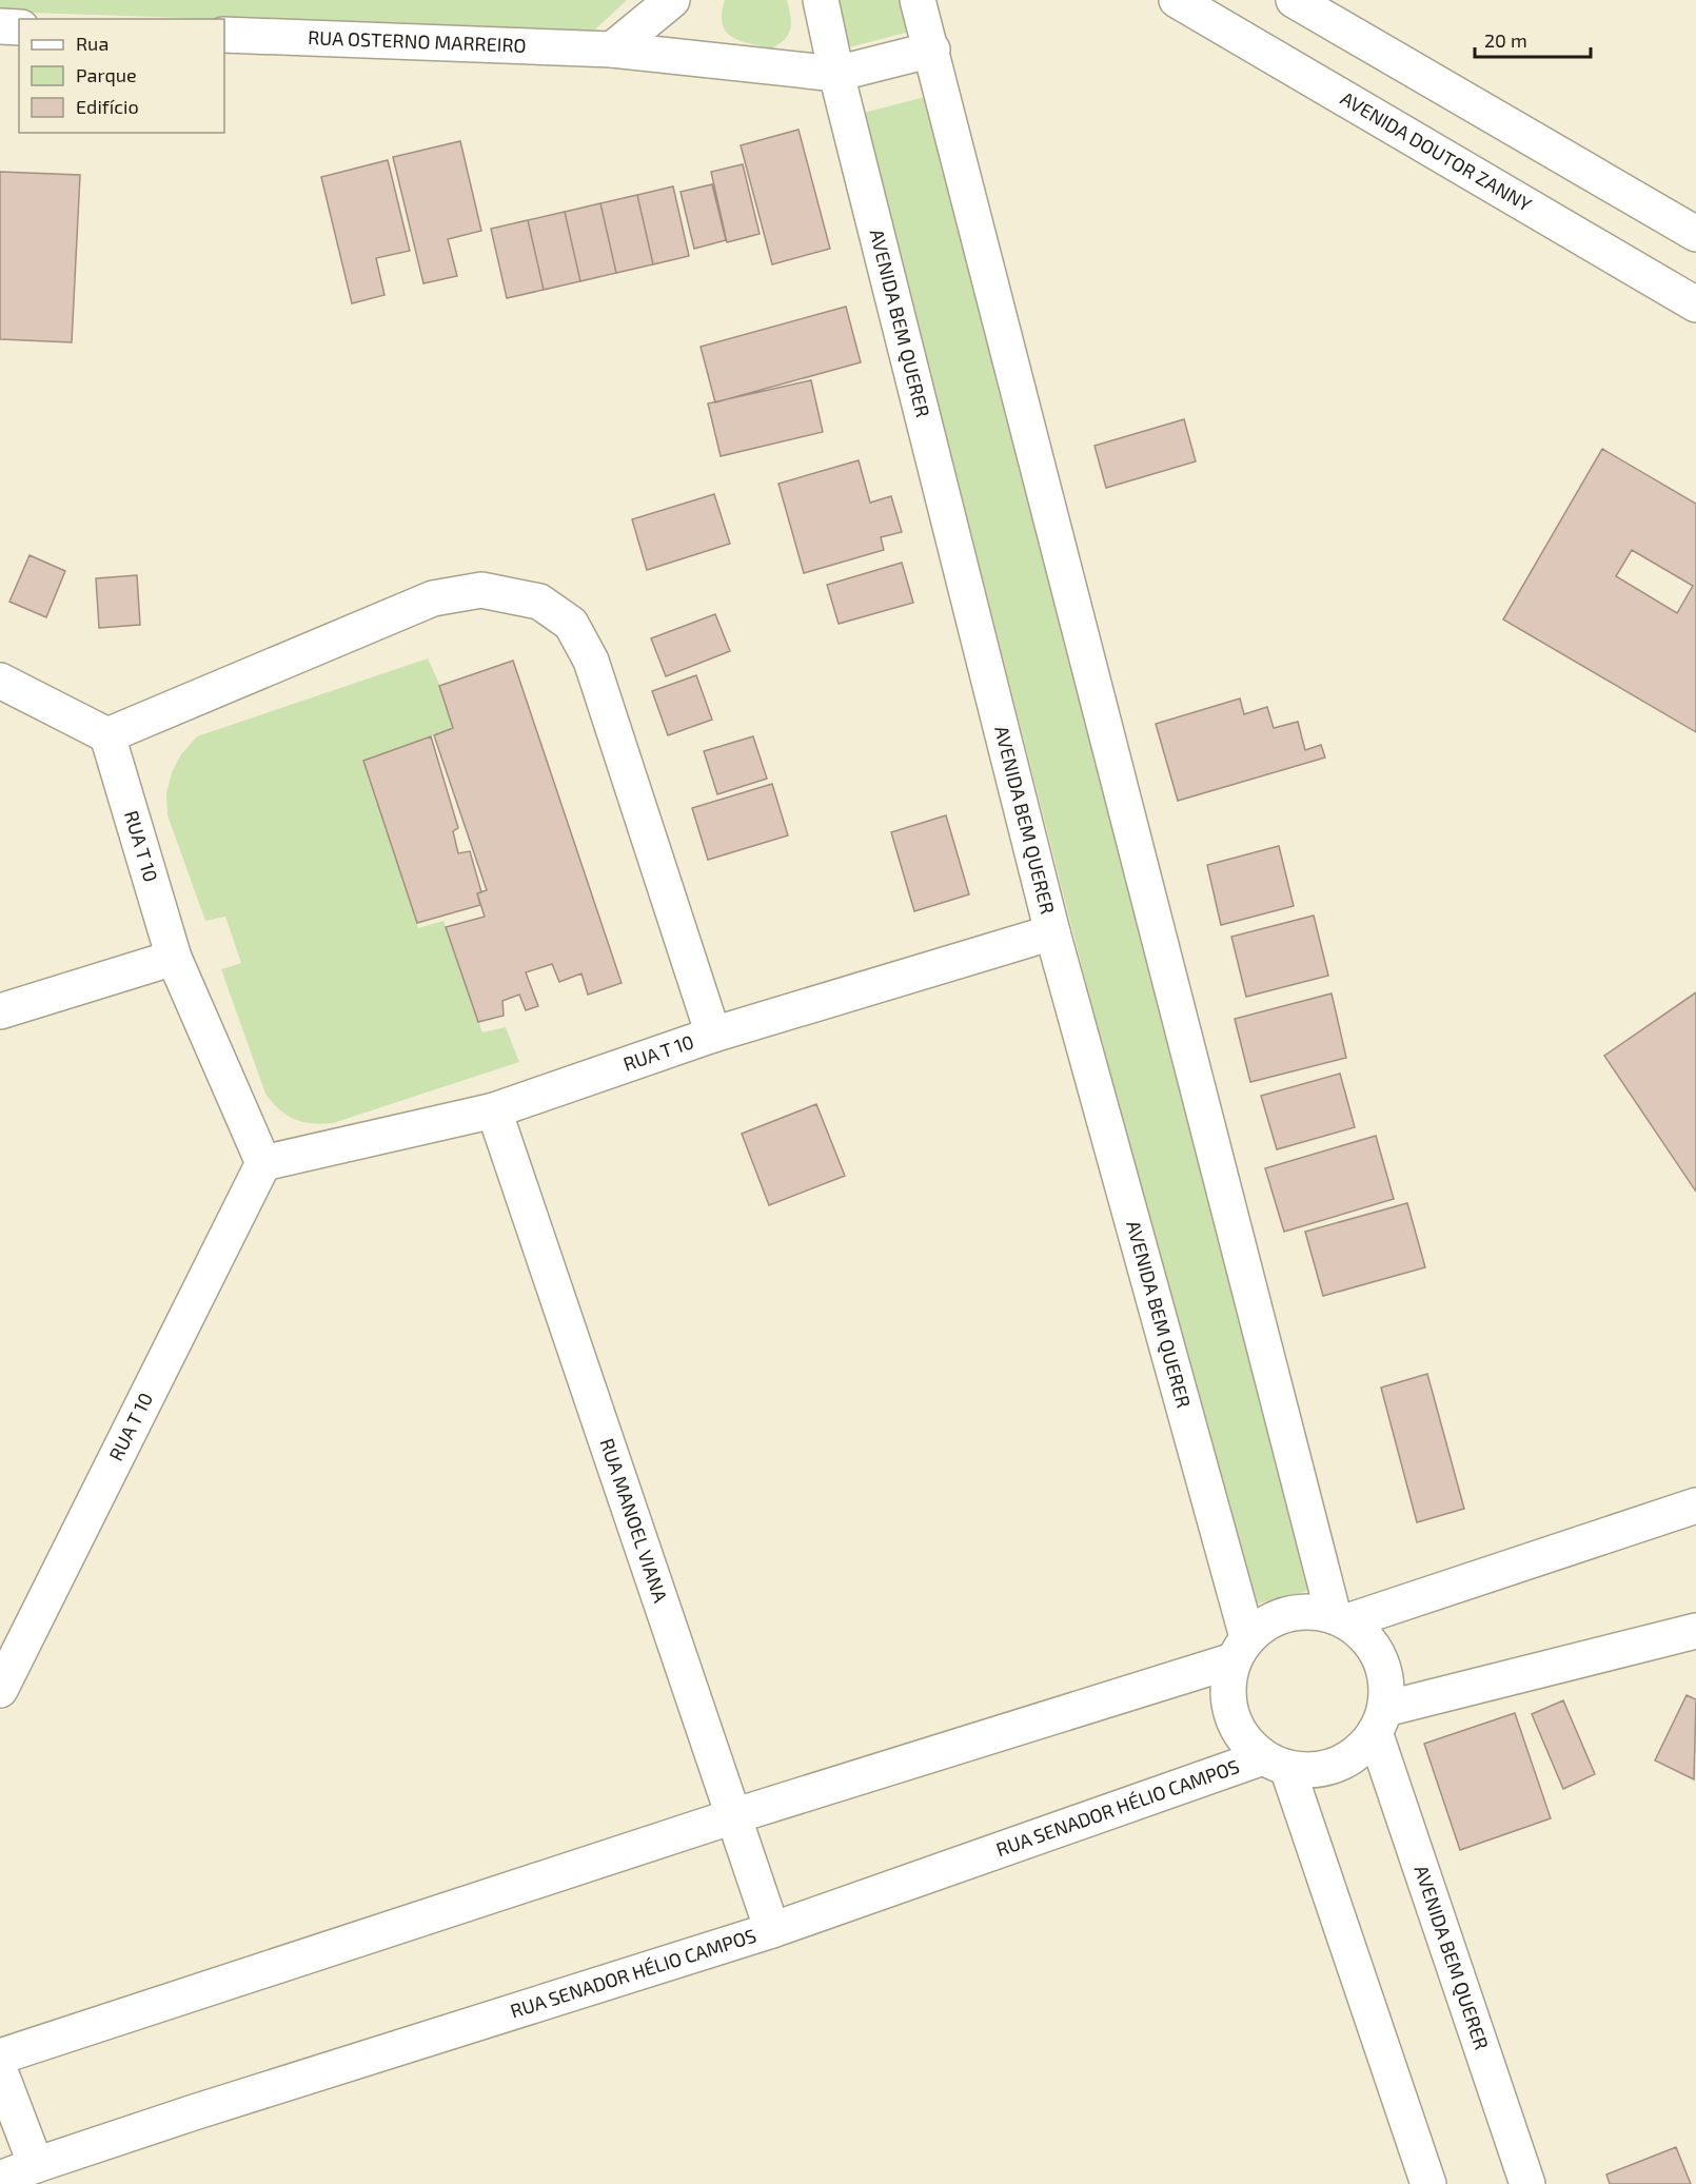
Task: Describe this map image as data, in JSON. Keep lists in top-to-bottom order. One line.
{"streets":{"street":["RUA OSTERNO MARREIRO","AVENIDA DOUTOR ZANNY","AVENIDA BEM QUERER","RUA T 10","RUA MANOEL VIANA","RUA SENADOR HÉLIO CAMPOS"]},"crossings":[["RUA OSTERNO MARREIRO","AVENIDA BEM QUERER"],["AVENIDA BEM QUERER","RUA T 10"],["AVENIDA BEM QUERER","RUA SENADOR HÉLIO CAMPOS"],["RUA T 10","RUA MANOEL VIANA"],["RUA MANOEL VIANA","RUA SENADOR HÉLIO CAMPOS"]],"legend":["Rua","Parque","Edifício"],"scale_bar":"20 m"}
